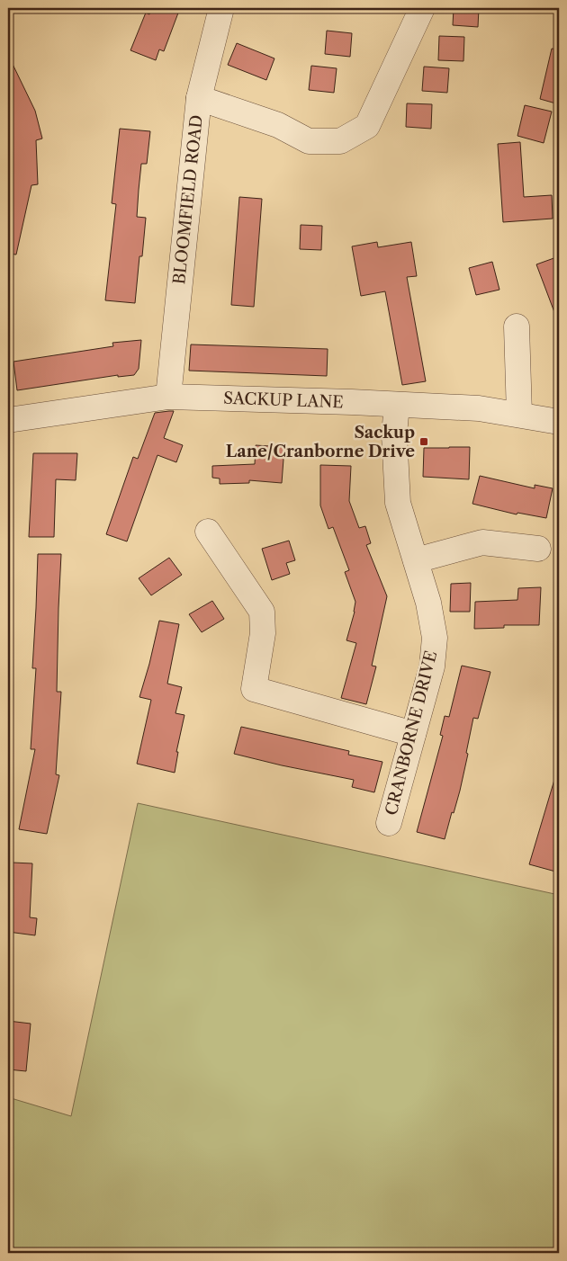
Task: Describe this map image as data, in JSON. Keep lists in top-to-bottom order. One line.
{"streets":{"street":["BLOOMFIELD ROAD","SACKUP LANE","CRANBORNE DRIVE"]},"crossings":[["BLOOMFIELD ROAD","SACKUP LANE"],["SACKUP LANE","CRANBORNE DRIVE"]],"places":{"transit":["Sackup Lane/Cranborne Drive"]}}
